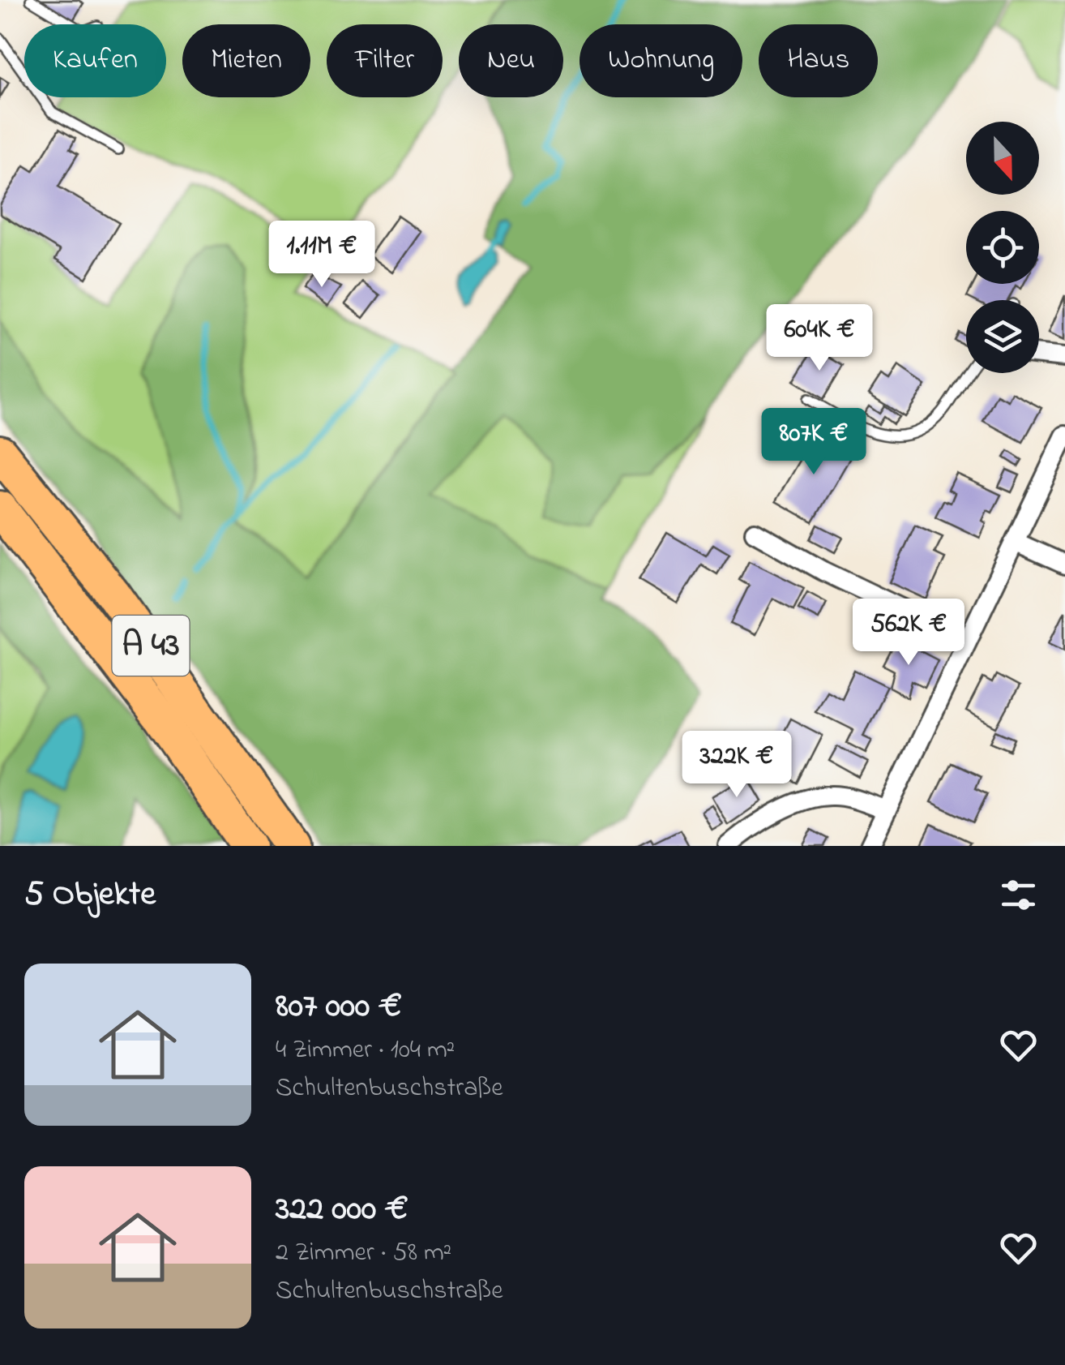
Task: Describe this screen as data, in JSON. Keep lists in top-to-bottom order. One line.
{"streets":{"highway":["A 43"]},"north":"bottom","page":{"chip":["Kaufen","Mieten","Filter","Neu","Wohnung","Haus"],"price":["1.11M €","604K €","807K €","562K €","322K €"],"heading":"5 Objekte","list":[{"name":"807 000 €","note":"4 Zimmer · 104 m² · Schultenbuschstraße"},{"name":"322 000 €","note":"2 Zimmer · 58 m² · Schultenbuschstraße"}]}}
